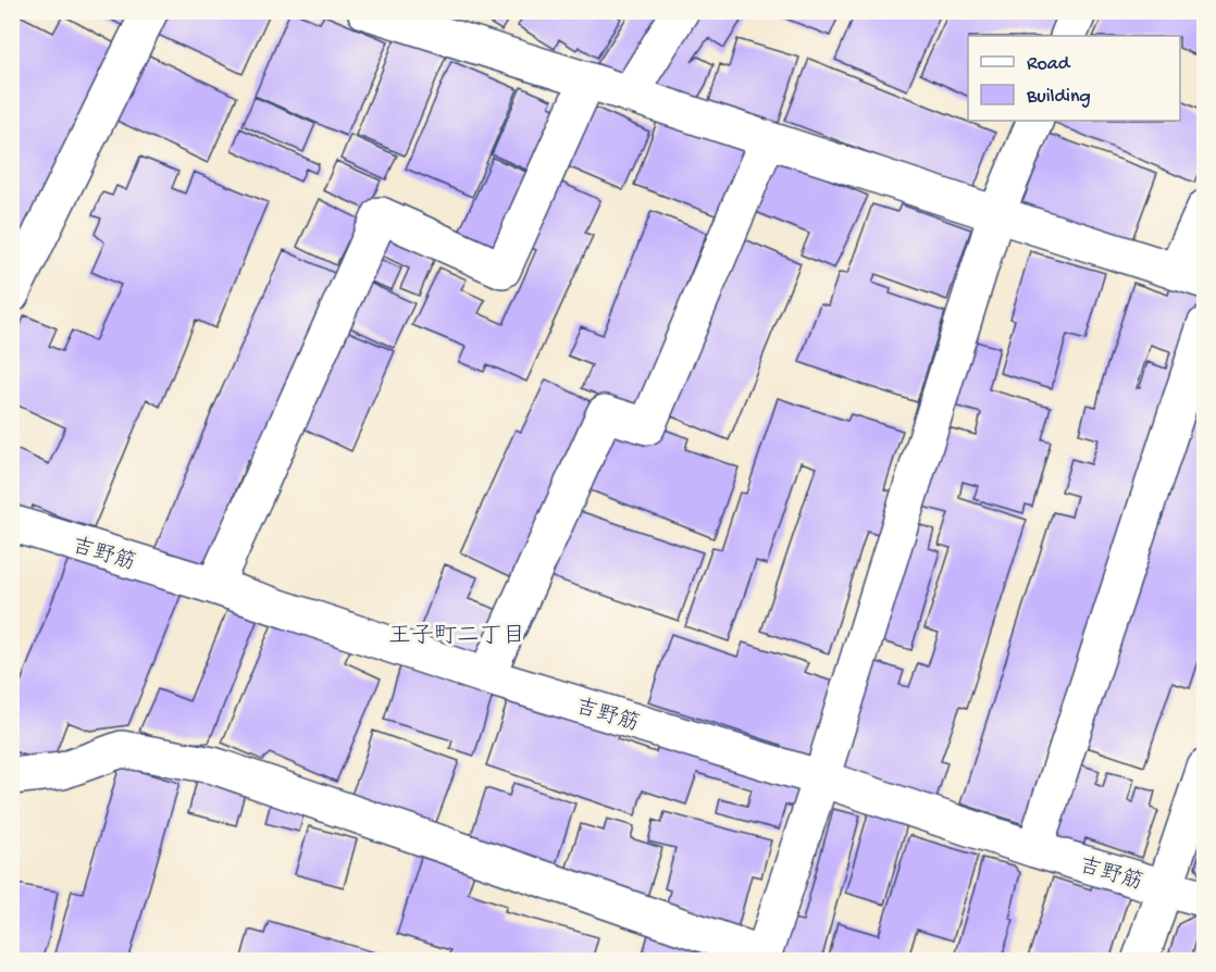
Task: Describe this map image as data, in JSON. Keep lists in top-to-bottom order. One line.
{"streets":{"street":["吉野筋"]},"districts":["王子町二丁目"],"legend":["Road","Building"]}
